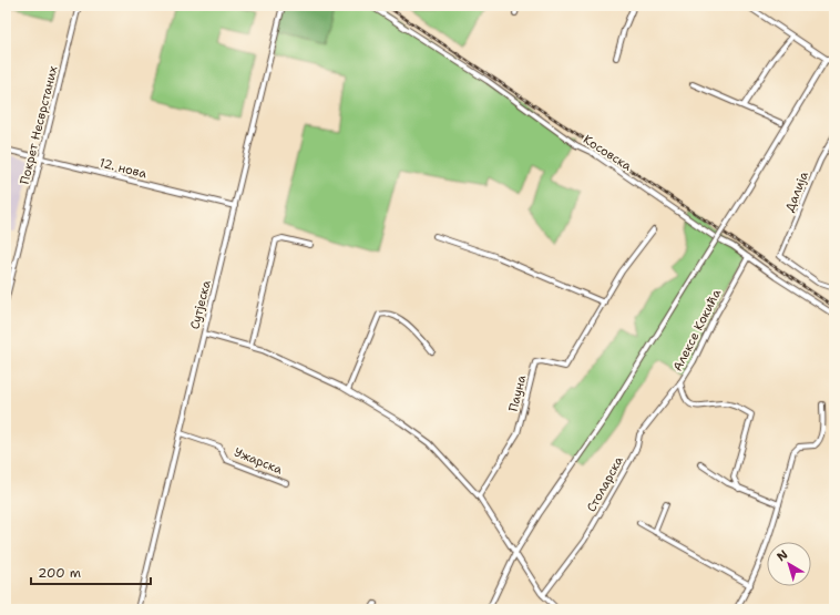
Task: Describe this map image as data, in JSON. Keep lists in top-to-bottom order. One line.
{"streets":{"street":["Покрет Несврстаних","Косовска","12. нова","Далија","Сутјеска","Алексе Кокића","Пауна","Ужарска","Столарска"]},"crossings":[["Покрет Несврстаних","12. нова"],["Косовска","Алексе Кокића"],["12. нова","Сутјеска"],["Сутјеска","Ужарска"],["Алексе Кокића","Столарска"]],"scale_bar":"200 m","north":"top left"}
